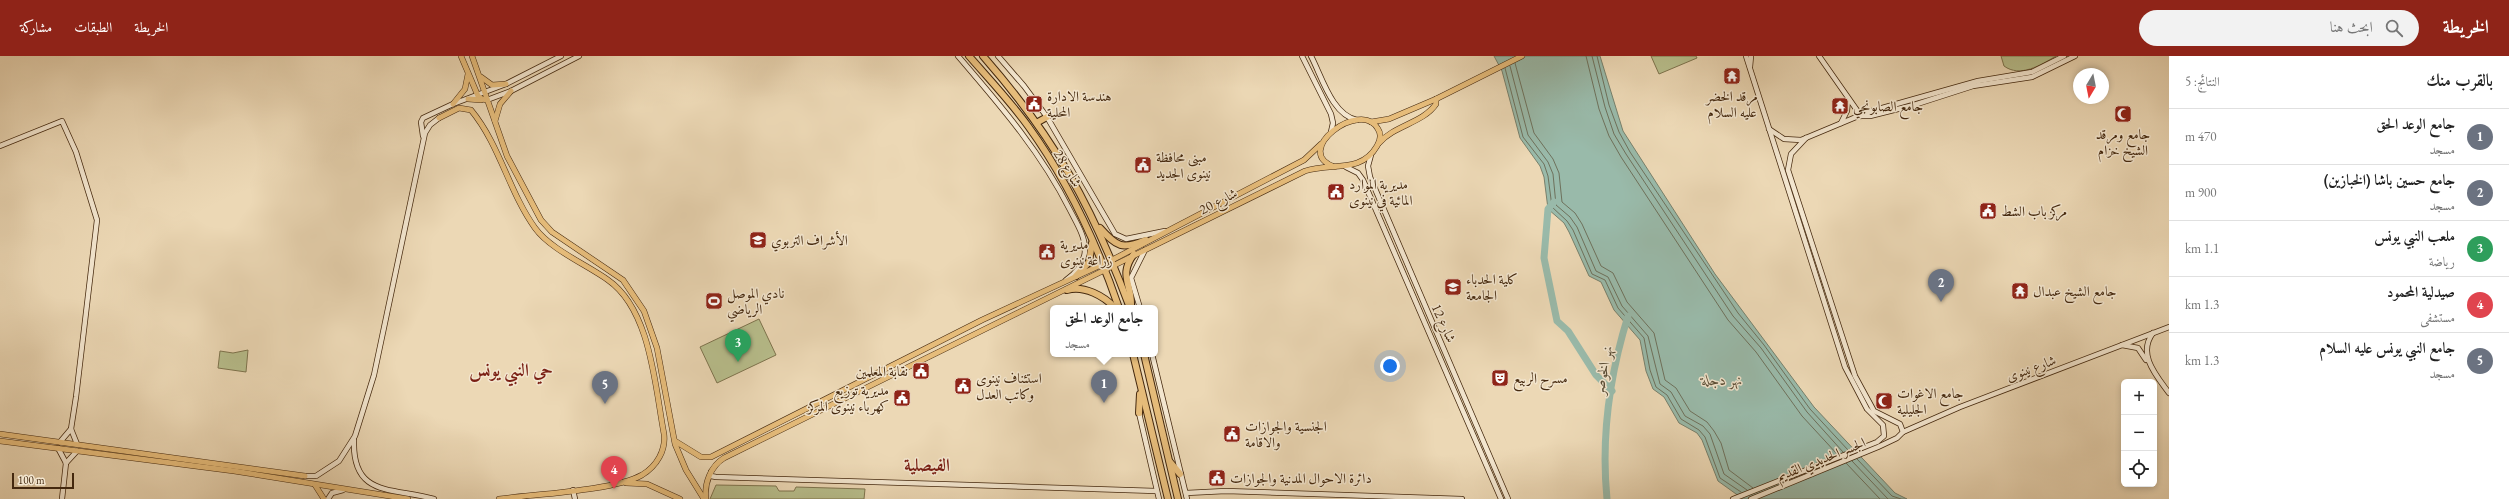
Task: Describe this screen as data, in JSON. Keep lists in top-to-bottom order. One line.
{"streets":{"highway":["شارع 28"],"main road":["شارع 20","شارع 12","شارع نينوى","الجسر الحديدي القديم"]},"crossings":[["شارع 28","شارع 20"],["شارع 20","شارع 12"],["شارع نينوى","الجسر الحديدي القديم"]],"districts":["حي النبي يونس","الفيصلية"],"water":["نهر الخوصر","نهر دجلة"],"places":{"temple":["مرقد الخضر عليه السلام","جامع الصابونجي","جامع الشيخ عبدال"],"public building":["هندسة الادارة المحلية","مبنى محافظة نينوى الجديد","مديرية الموارد المائية في نينوى","مركز باب الشط","مديرية زراعة نينوى","نقابة المعلمين","استئناف نينوى وكاتب العدل","مديرية توزيع كهرباء نينوى المركز","الجنسية والجوازات والاقامة","دائرة الاحوال المدنية والجوازات"],"mosque":["جامع ومرقد الشيخ خزام","جامع الاغوات الجليلية"],"school or university":["الأشراف التربوي","كلية الحدباء الجامعة"],"sports":["نادي الموصل الرياضي"],"theatre":["مسرح الربيع"]},"scale_bar":"100 m","north":"bottom","page":{"header":"الخريطة","search":"ابحث هنا","nav":["الخريطة","الطبقات","مشاركة"],"heading":["بالقرب منك","النتائج: 5"],"list":[{"mark":"1","name":"جامع الوعد الحق","note":"مسجد","value":"470 m"},{"mark":"2","name":"جامع حسين باشا (الخبازين)","note":"مسجد","value":"900 m"},{"mark":"3","name":"ملعب النبي يونس","note":"رياضة","value":"1.1 km"},{"mark":"4","name":"صيدلية المحمود","note":"مستشفى","value":"1.3 km"},{"mark":"5","name":"جامع النبي يونس عليه السلام","note":"مسجد","value":"1.3 km"}],"pins":["2","3","1","5","4"],"popup":["جامع الوعد الحق","مسجد"],"map_buttons":["+","−"],"scale":"100 m"}}
